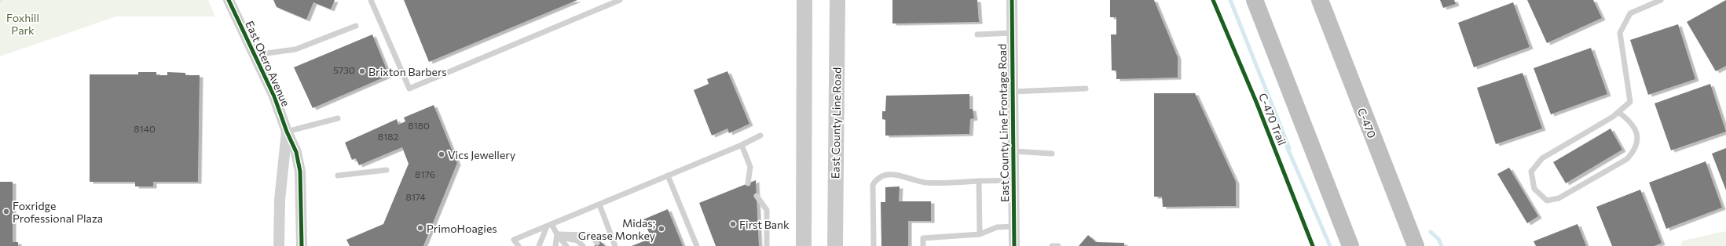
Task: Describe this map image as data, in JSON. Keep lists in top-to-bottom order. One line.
{"streets":{"highway":["C-470"],"main road":["East County Line Road"],"street":["East Otero Avenue","East County Line Frontage Road"],"cycle path":["C-470 Trail"]},"parks":["Foxhill Park"],"places":["Brixton Barbers","Vics Jewellery","Foxridge Professional Plaza","First Bank","PrimoHoagies","Midas; Grease Monkey"],"house_numbers":["5730","8180","8140","8182","8176","8174"]}
